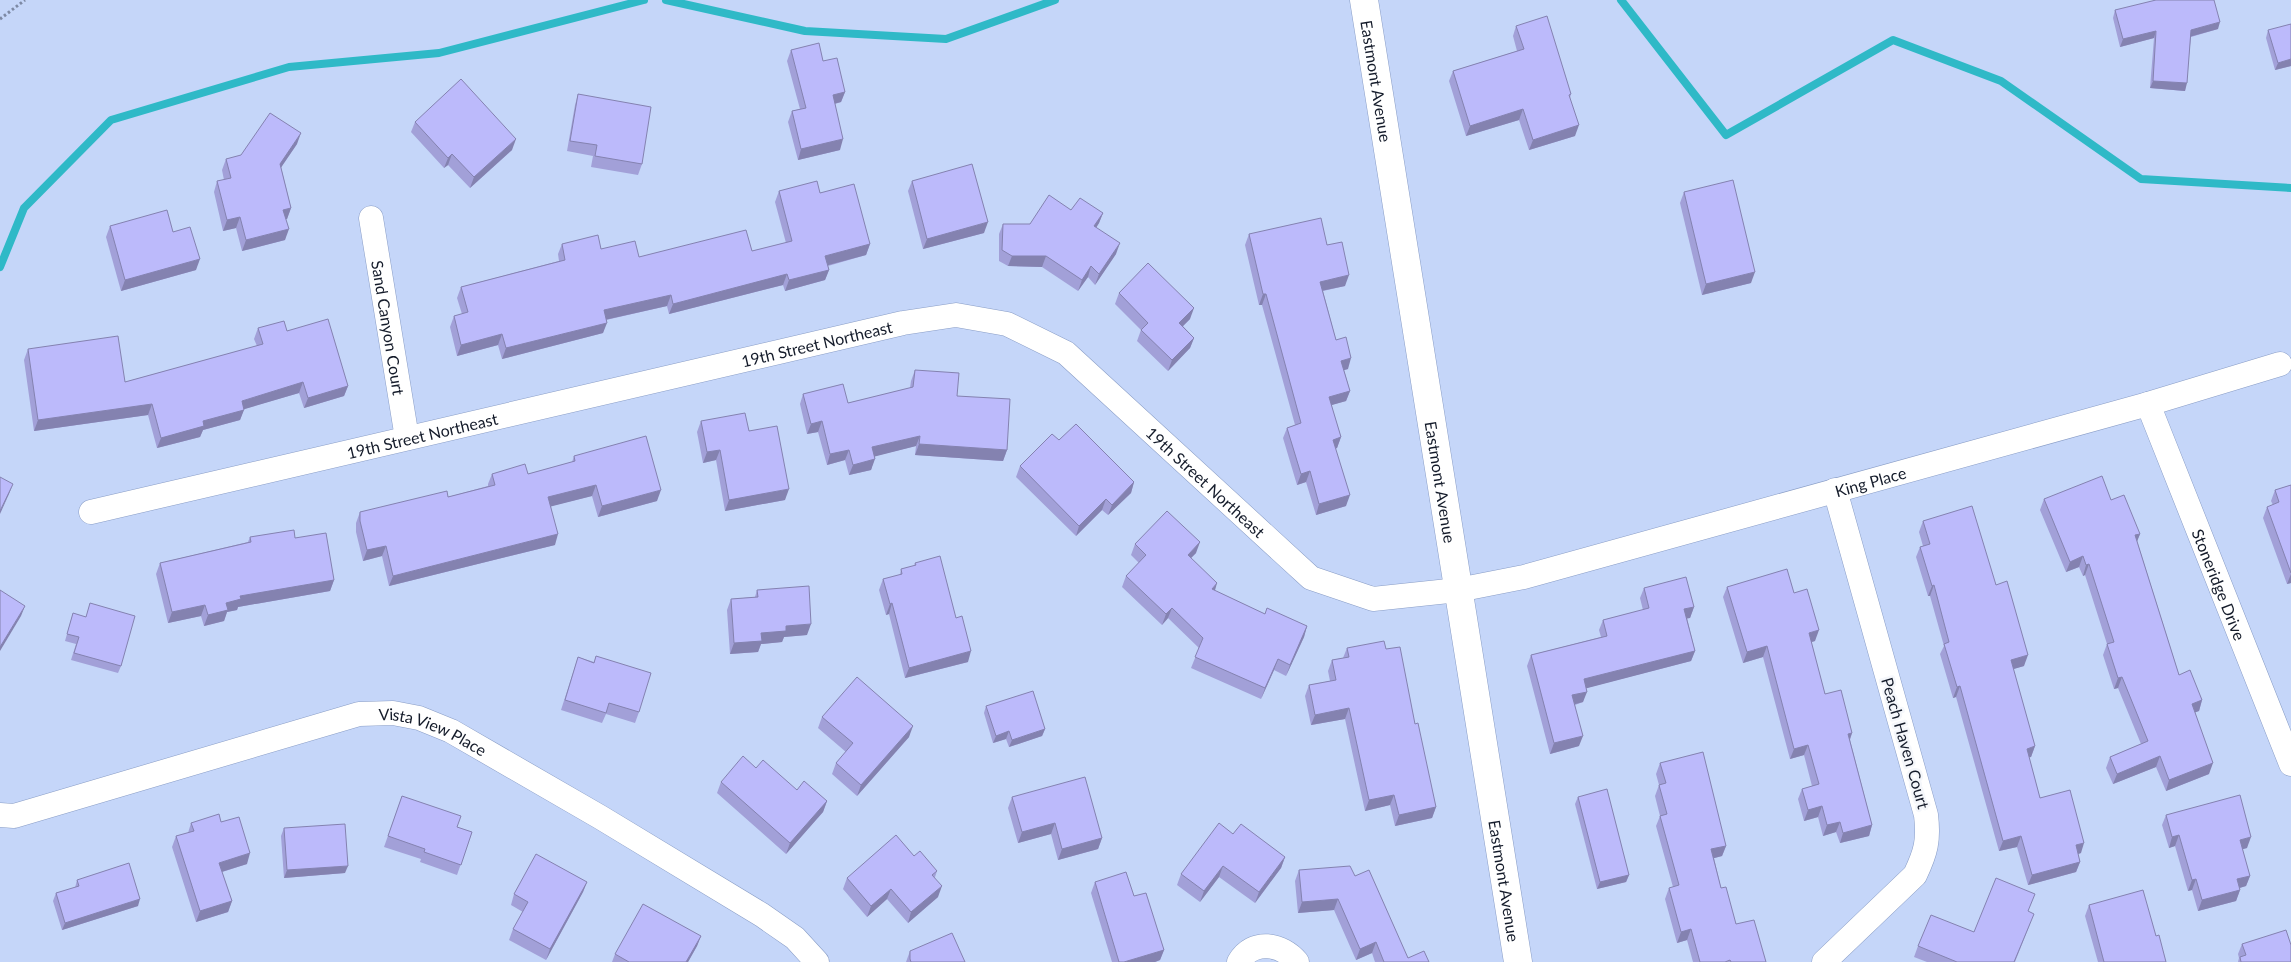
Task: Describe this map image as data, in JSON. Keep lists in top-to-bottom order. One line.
{"streets":{"main road":["Eastmont Avenue"],"street":["Sand Canyon Court","19th Street Northeast","King Place","Stoneridge Drive","Vista View Place","Peach Haven Court"]},"crossings":[["Eastmont Avenue","19th Street Northeast"],["Eastmont Avenue","King Place"],["Sand Canyon Court","19th Street Northeast"],["19th Street Northeast","King Place"],["King Place","Stoneridge Drive"],["King Place","Peach Haven Court"]]}
